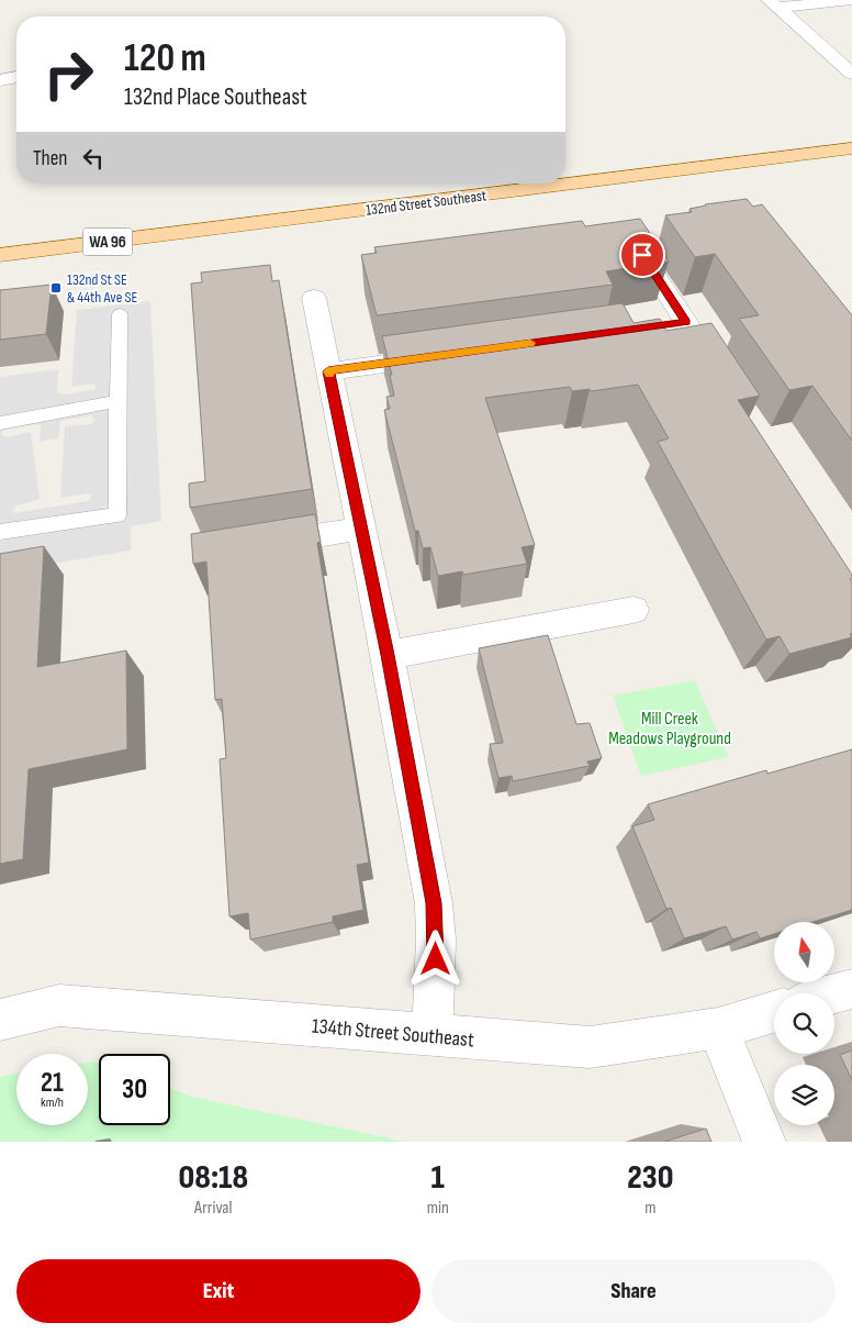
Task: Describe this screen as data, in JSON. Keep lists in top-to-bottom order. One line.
{"streets":{"main road":["132nd Street Southeast","WA 96"],"street":["134th Street Southeast"]},"parks":["Mill Creek Meadows Playground"],"places":{"transit":["132nd St SE & 44th Ave SE"]},"north":"top","page":{"turn":["120 m","132nd Place Southeast"],"then":"Then","speed":"21 km/h","limit":"30","eta":["08:18","Arrival","1","min","230","m"],"buttons":["Exit","Share"]}}
